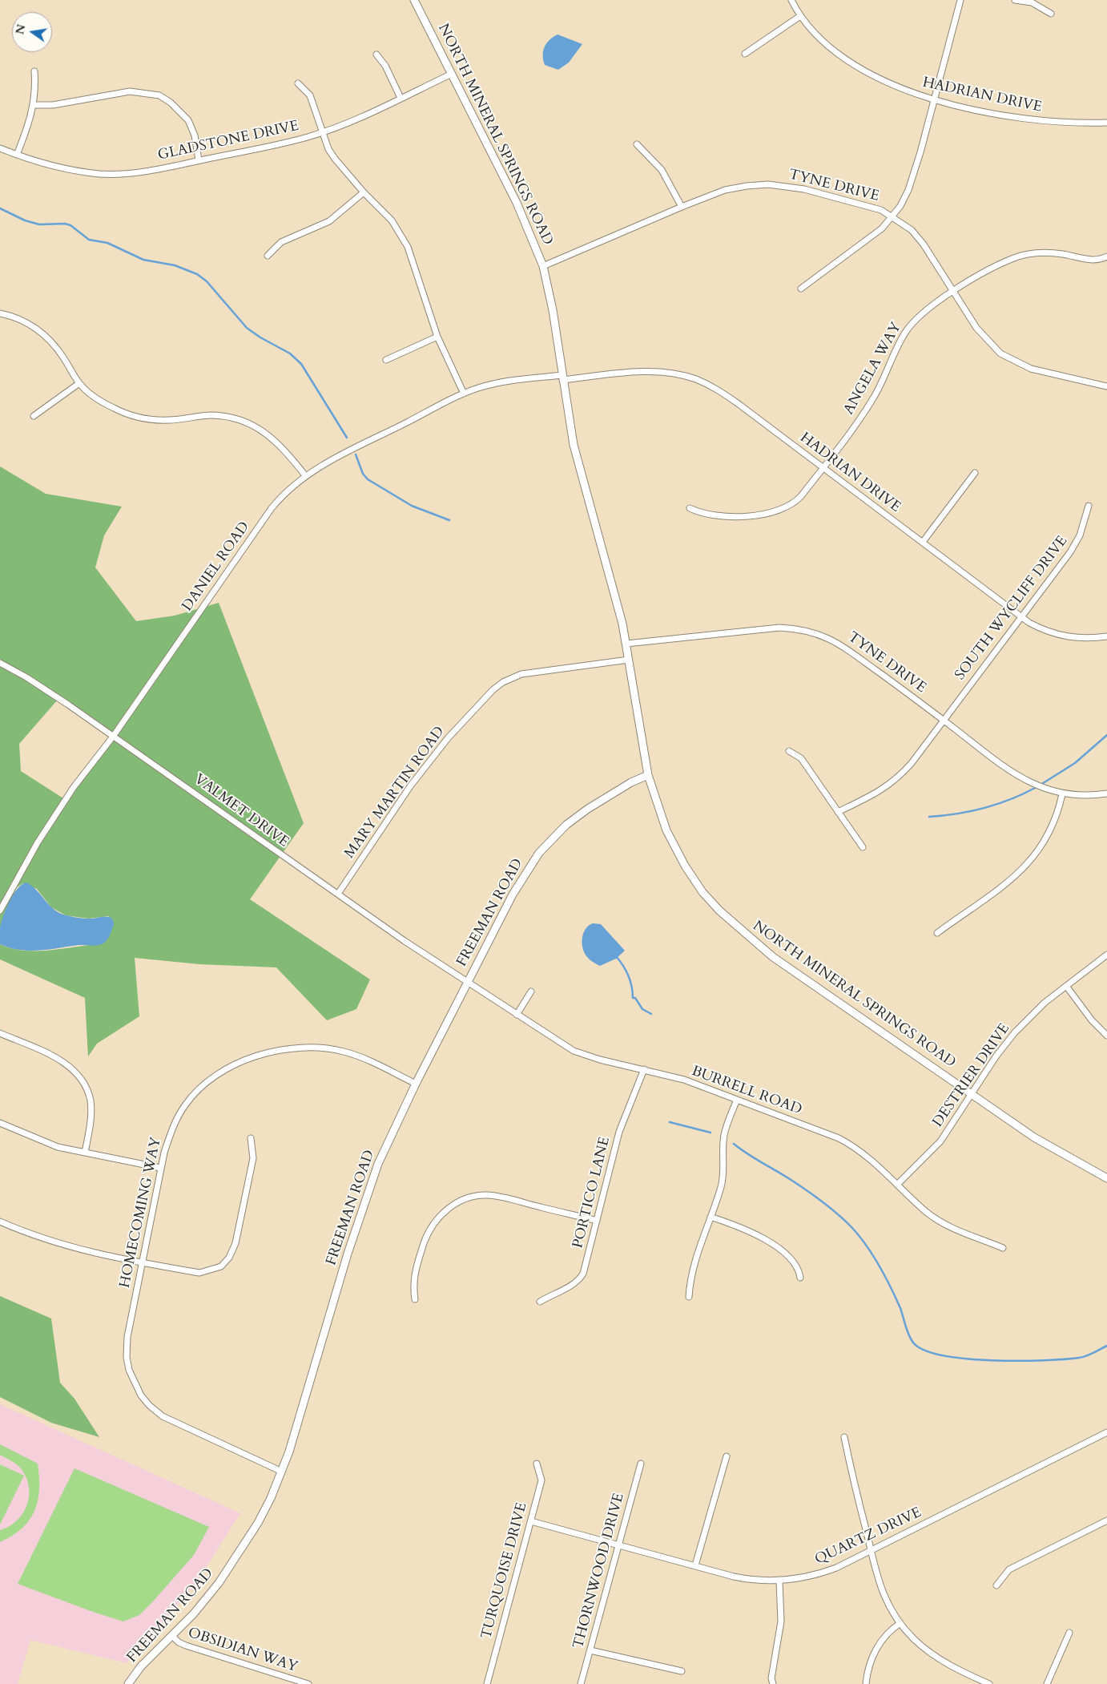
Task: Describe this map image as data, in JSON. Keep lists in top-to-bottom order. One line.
{"streets":{"street":["HADRIAN DRIVE","NORTH MINERAL SPRINGS ROAD","GLADSTONE DRIVE","TYNE DRIVE","ANGELA WAY","DANIEL ROAD","SOUTH WYCLIFF DRIVE","MARY MARTIN ROAD","VALMET DRIVE","FREEMAN ROAD","DESTRIER DRIVE","BURRELL ROAD","PORTICO LANE","HOMECOMING WAY","QUARTZ DRIVE","TURQUOISE DRIVE","THORNWOOD DRIVE","OBSIDIAN WAY"]},"crossings":[["HADRIAN DRIVE","NORTH MINERAL SPRINGS ROAD"],["HADRIAN DRIVE","ANGELA WAY"],["HADRIAN DRIVE","DANIEL ROAD"],["HADRIAN DRIVE","SOUTH WYCLIFF DRIVE"],["NORTH MINERAL SPRINGS ROAD","GLADSTONE DRIVE"],["NORTH MINERAL SPRINGS ROAD","TYNE DRIVE"],["NORTH MINERAL SPRINGS ROAD","DANIEL ROAD"],["NORTH MINERAL SPRINGS ROAD","MARY MARTIN ROAD"],["NORTH MINERAL SPRINGS ROAD","FREEMAN ROAD"],["NORTH MINERAL SPRINGS ROAD","DESTRIER DRIVE"],["TYNE DRIVE","ANGELA WAY"],["TYNE DRIVE","SOUTH WYCLIFF DRIVE"],["DANIEL ROAD","VALMET DRIVE"],["MARY MARTIN ROAD","VALMET DRIVE"],["VALMET DRIVE","FREEMAN ROAD"],["VALMET DRIVE","BURRELL ROAD"],["FREEMAN ROAD","BURRELL ROAD"],["FREEMAN ROAD","HOMECOMING WAY"],["FREEMAN ROAD","OBSIDIAN WAY"],["DESTRIER DRIVE","BURRELL ROAD"],["BURRELL ROAD","PORTICO LANE"],["QUARTZ DRIVE","TURQUOISE DRIVE"],["QUARTZ DRIVE","THORNWOOD DRIVE"]],"north":"left"}
